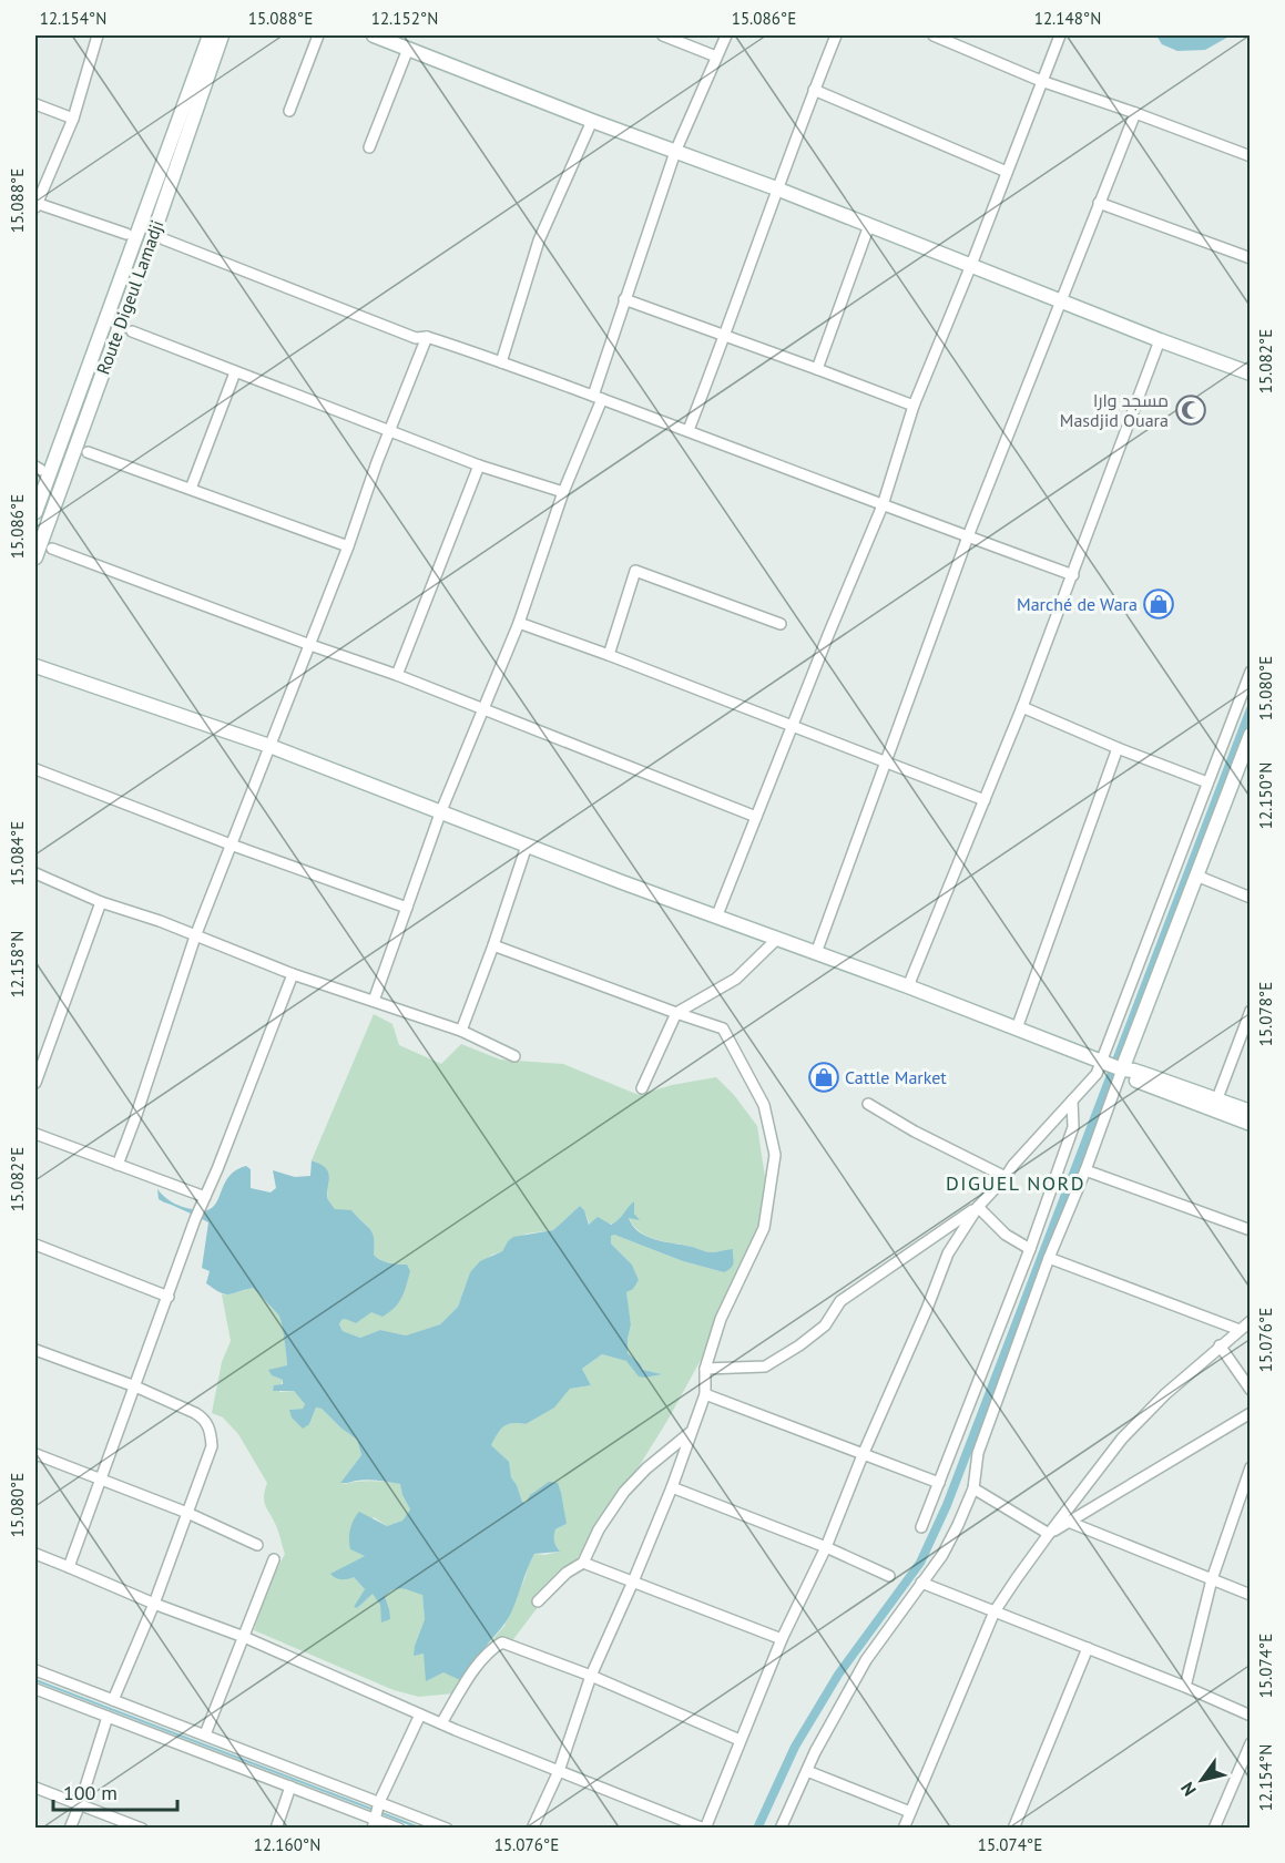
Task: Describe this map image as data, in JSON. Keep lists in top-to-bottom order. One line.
{"streets":{"street":["Route Digeul Lamadji"]},"districts":["DIGUEL NORD"],"places":{"mosque":["مسجد وارا Masdjid Ouara"],"shop":["Marché de Wara","Cattle Market"]},"scale_bar":"100 m","north":"bottom left","coordinates":["12.154°N","15.088°E","12.152°N","15.086°E","12.148°N","15.082°E","15.080°E","12.150°N","15.084°E","12.158°N","15.078°E","15.076°E","15.074°E","12.160°N"]}
